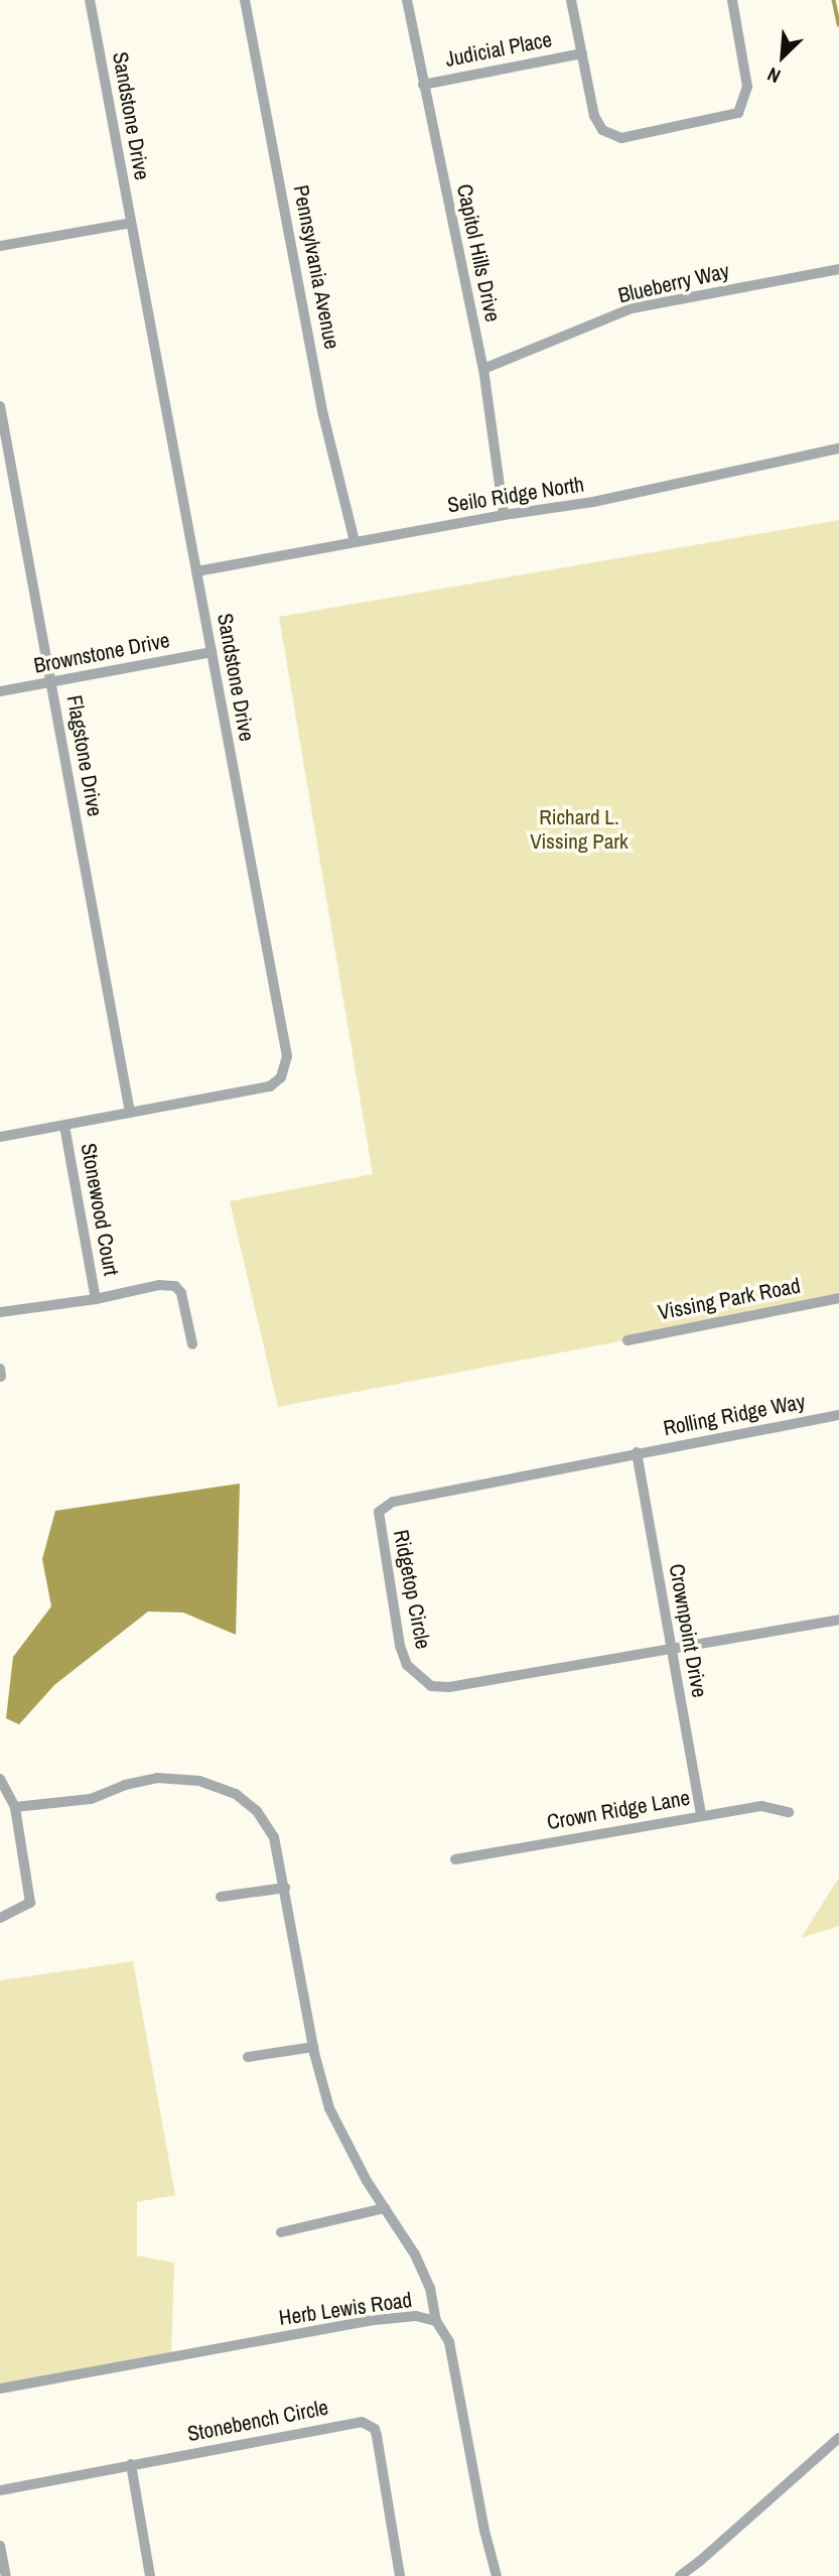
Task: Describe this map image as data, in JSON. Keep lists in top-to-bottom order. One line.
{"streets":{"street":["Judicial Place","Sandstone Drive","Capitol Hills Drive","Pennsylvania Avenue","Blueberry Way","Seilo Ridge North","Brownstone Drive","Flagstone Drive","Stonewood Court","Vissing Park Road","Rolling Ridge Way","Ridgetop Circle","Crownpoint Drive","Crown Ridge Lane","Herb Lewis Road","Stonebench Circle"]},"crossings":[["Judicial Place","Capitol Hills Drive"],["Sandstone Drive","Seilo Ridge North"],["Sandstone Drive","Brownstone Drive"],["Sandstone Drive","Flagstone Drive"],["Sandstone Drive","Stonewood Court"],["Capitol Hills Drive","Blueberry Way"],["Capitol Hills Drive","Seilo Ridge North"],["Pennsylvania Avenue","Seilo Ridge North"],["Brownstone Drive","Flagstone Drive"],["Rolling Ridge Way","Ridgetop Circle"],["Rolling Ridge Way","Crownpoint Drive"],["Ridgetop Circle","Crownpoint Drive"],["Crownpoint Drive","Crown Ridge Lane"]],"parks":["Richard L. Vissing Park"],"north":"bottom left"}
